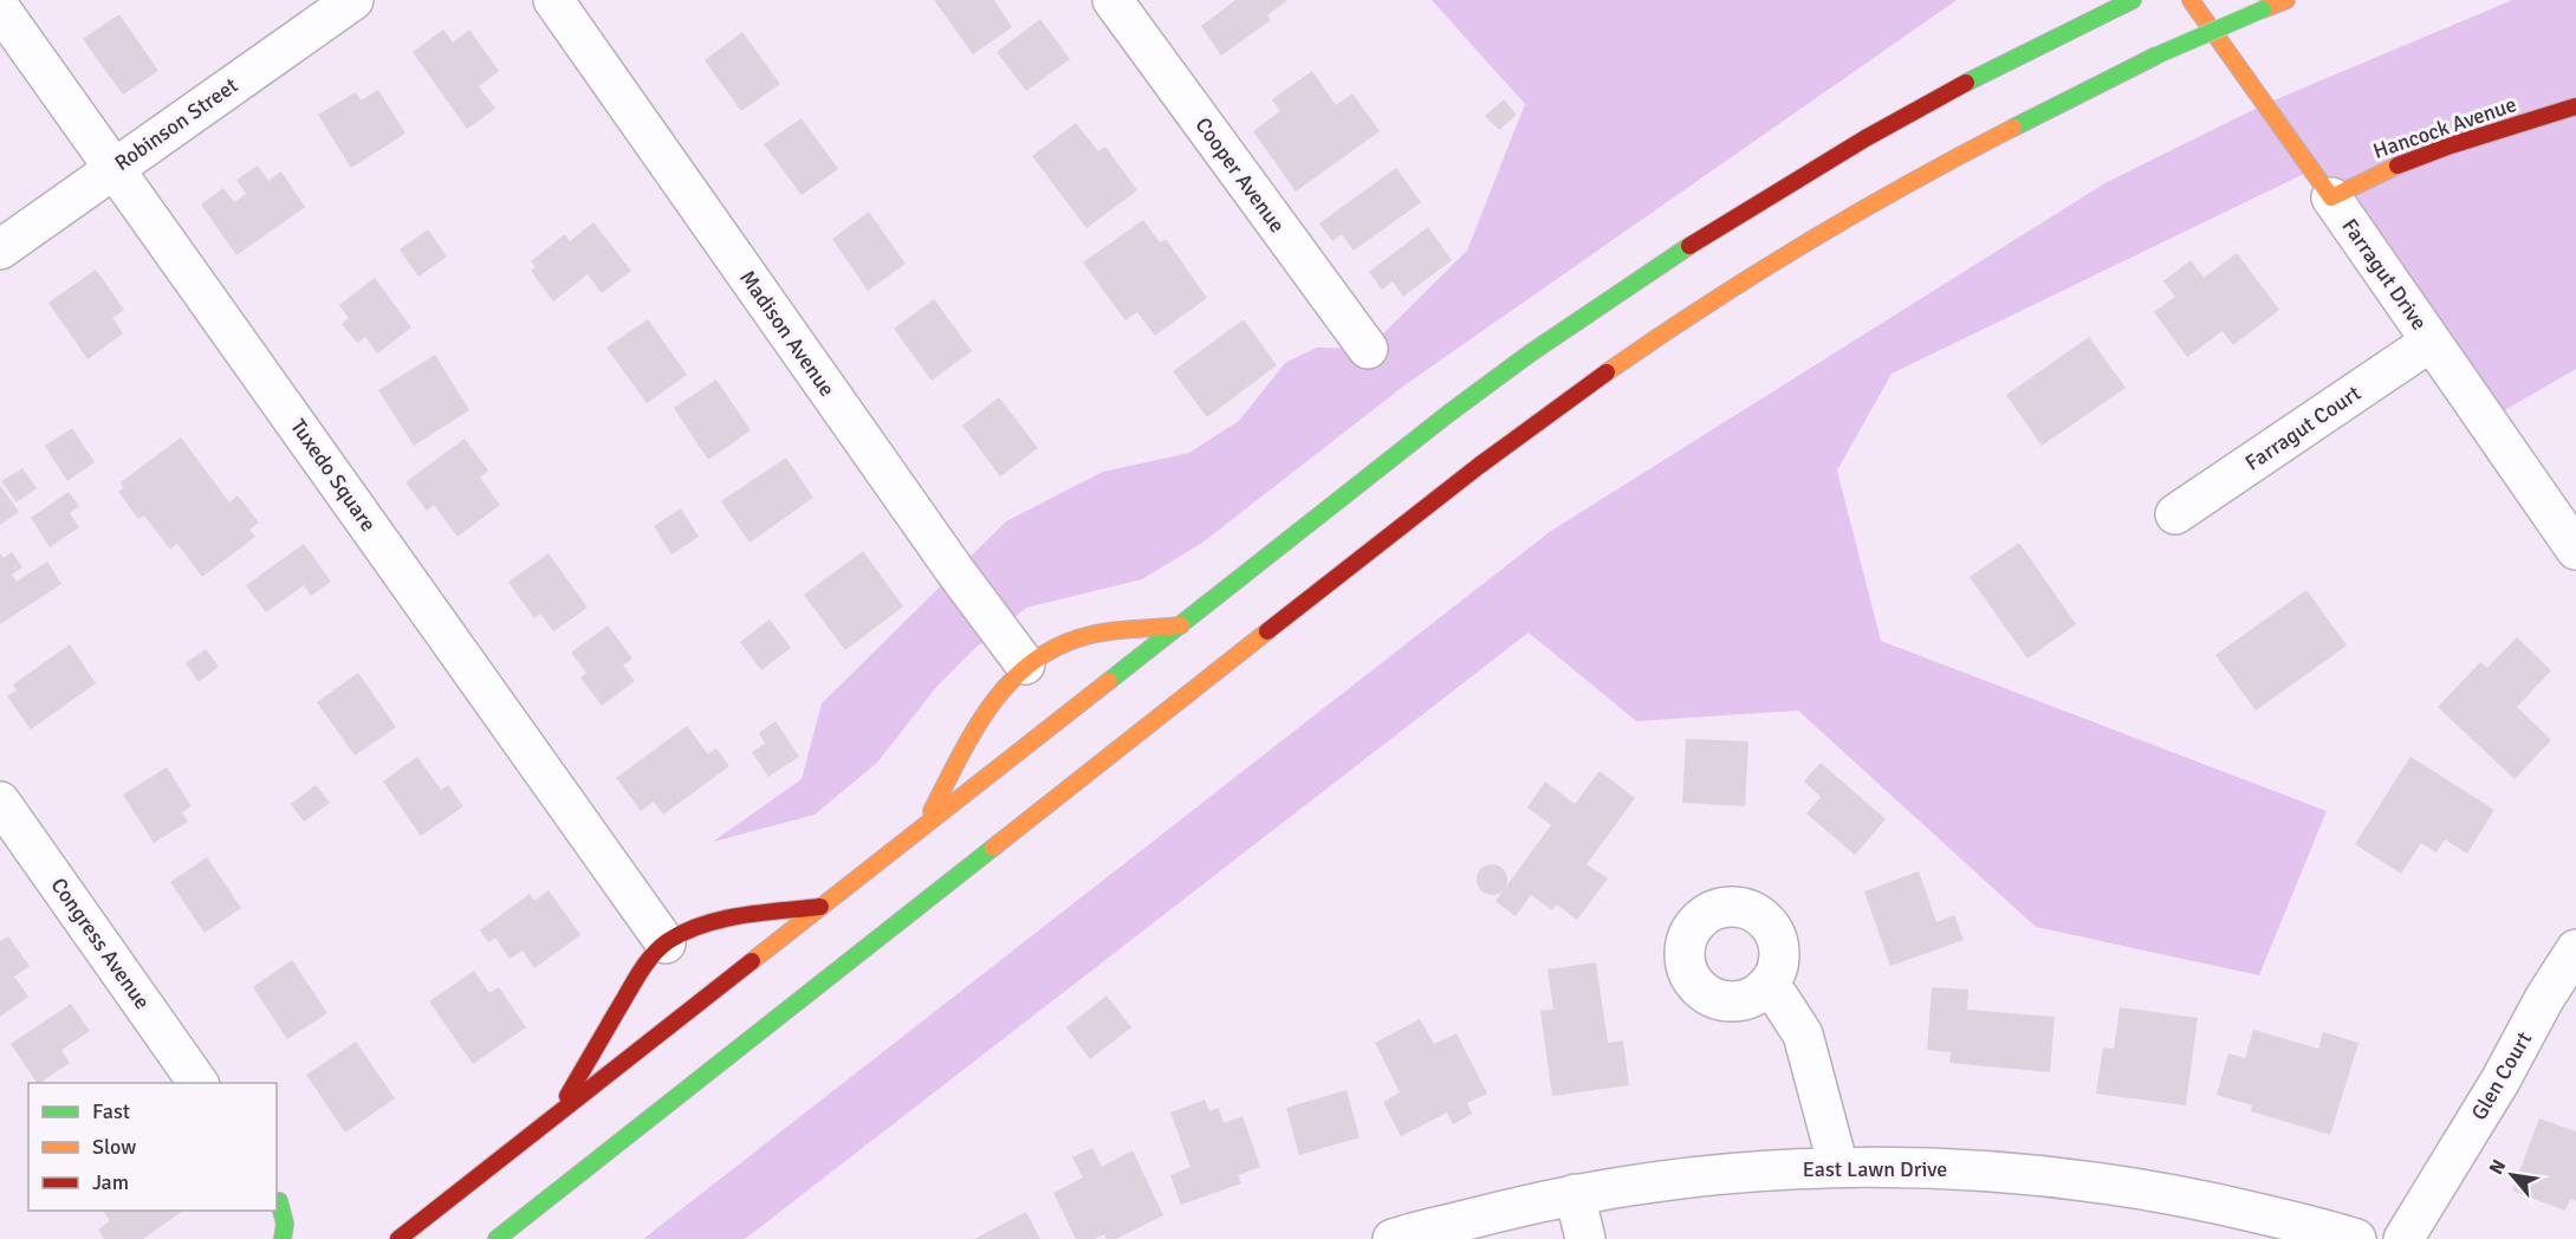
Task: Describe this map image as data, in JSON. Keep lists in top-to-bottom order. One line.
{"streets":{"main road":["Hancock Avenue","Farragut Drive"],"street":["Robinson Street","Cooper Avenue","Madison Avenue","Farragut Court","Tuxedo Square","Congress Avenue","Glen Court","East Lawn Drive"]},"crossings":[["Robinson Street","Tuxedo Square"],["Hancock Avenue","Farragut Drive"],["Farragut Drive","Farragut Court"]],"legend":["Fast","Slow","Jam"],"north":"top left"}
